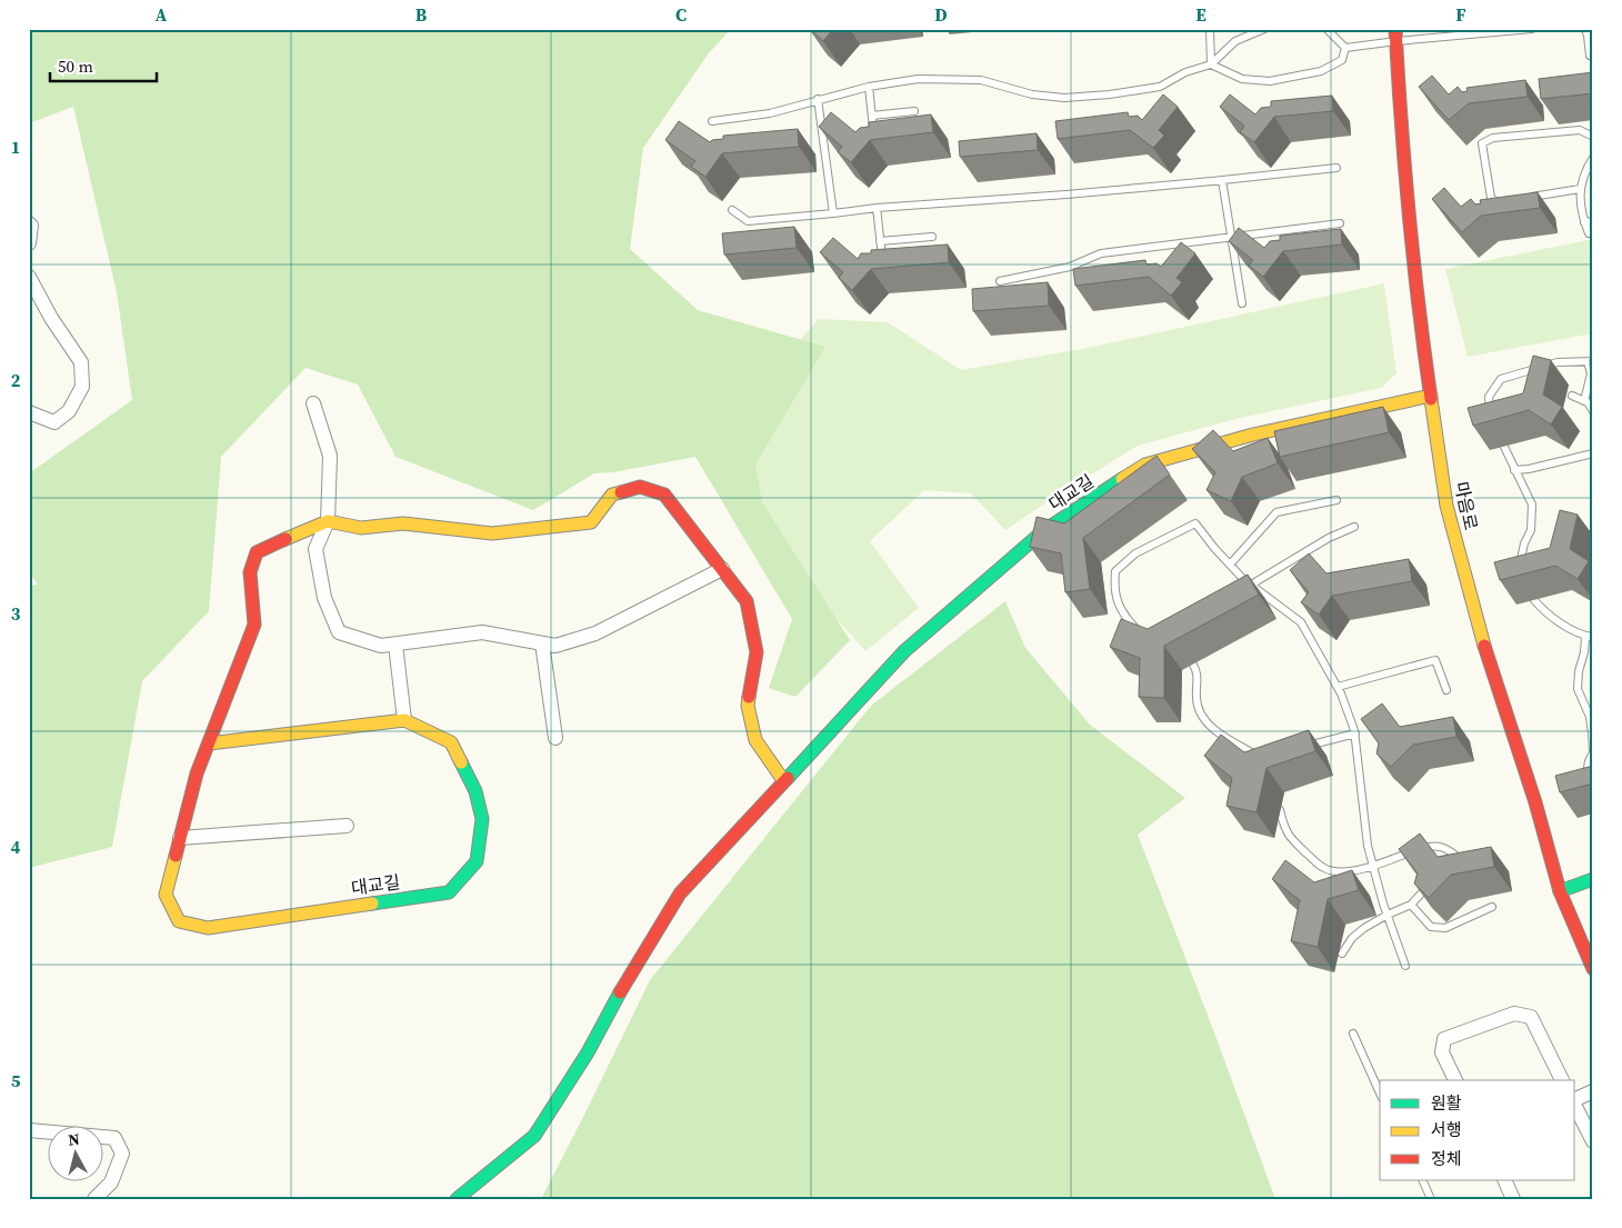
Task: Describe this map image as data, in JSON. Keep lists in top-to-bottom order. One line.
{"streets":{"street":["대교길","마음로"]},"crossings":[["대교길","마음로"]],"legend":["원활","서행","정체"],"scale_bar":"50 m","north":"top","grid":{"columns":["A","B","C","D","E","F"],"rows":["1","2","3","4","5"]}}
